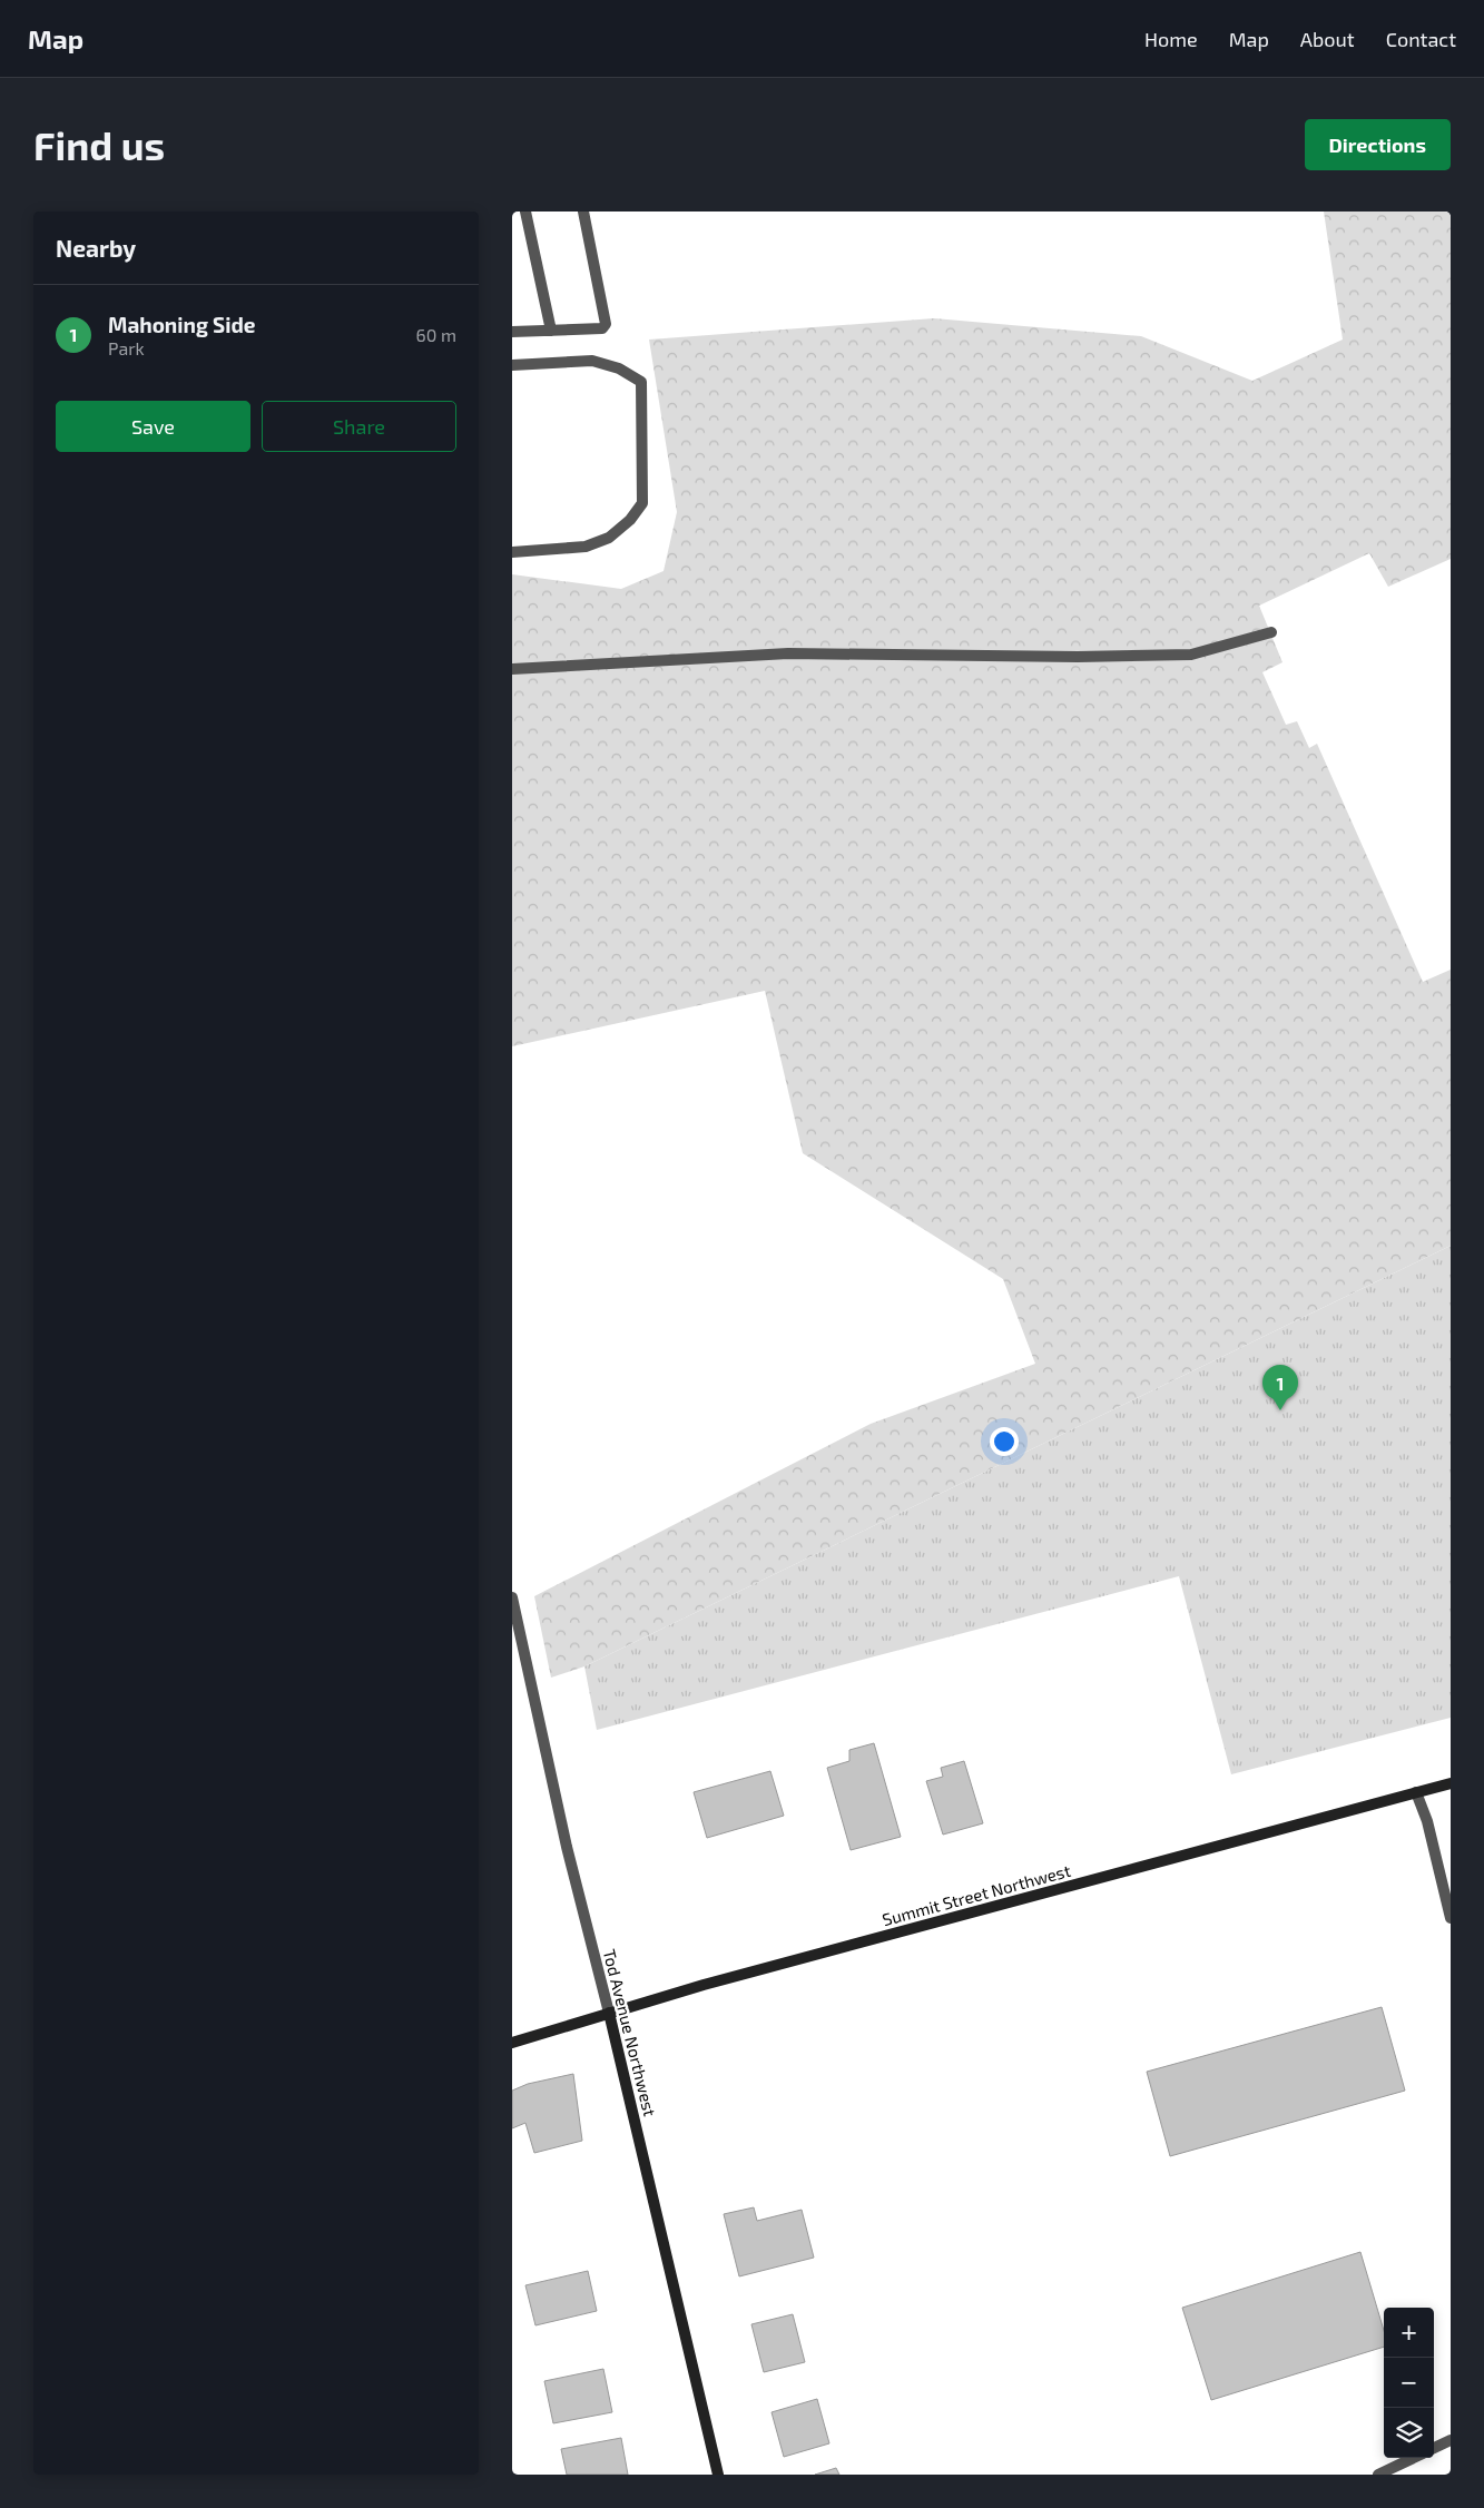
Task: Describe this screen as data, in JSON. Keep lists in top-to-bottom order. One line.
{"streets":{"main road":["Summit Street Northwest","Tod Avenue Northwest"]},"crossings":[["Summit Street Northwest","Tod Avenue Northwest"]],"page":{"header":"Map","nav":["Home","Map","About","Contact"],"buttons":["Directions",["Save","Share"]],"title":"Find us","heading":"Nearby","list":[{"mark":"1","name":"Mahoning Side","note":"Park","value":"60 m"}],"pins":"1","map_buttons":["+","−"]}}
